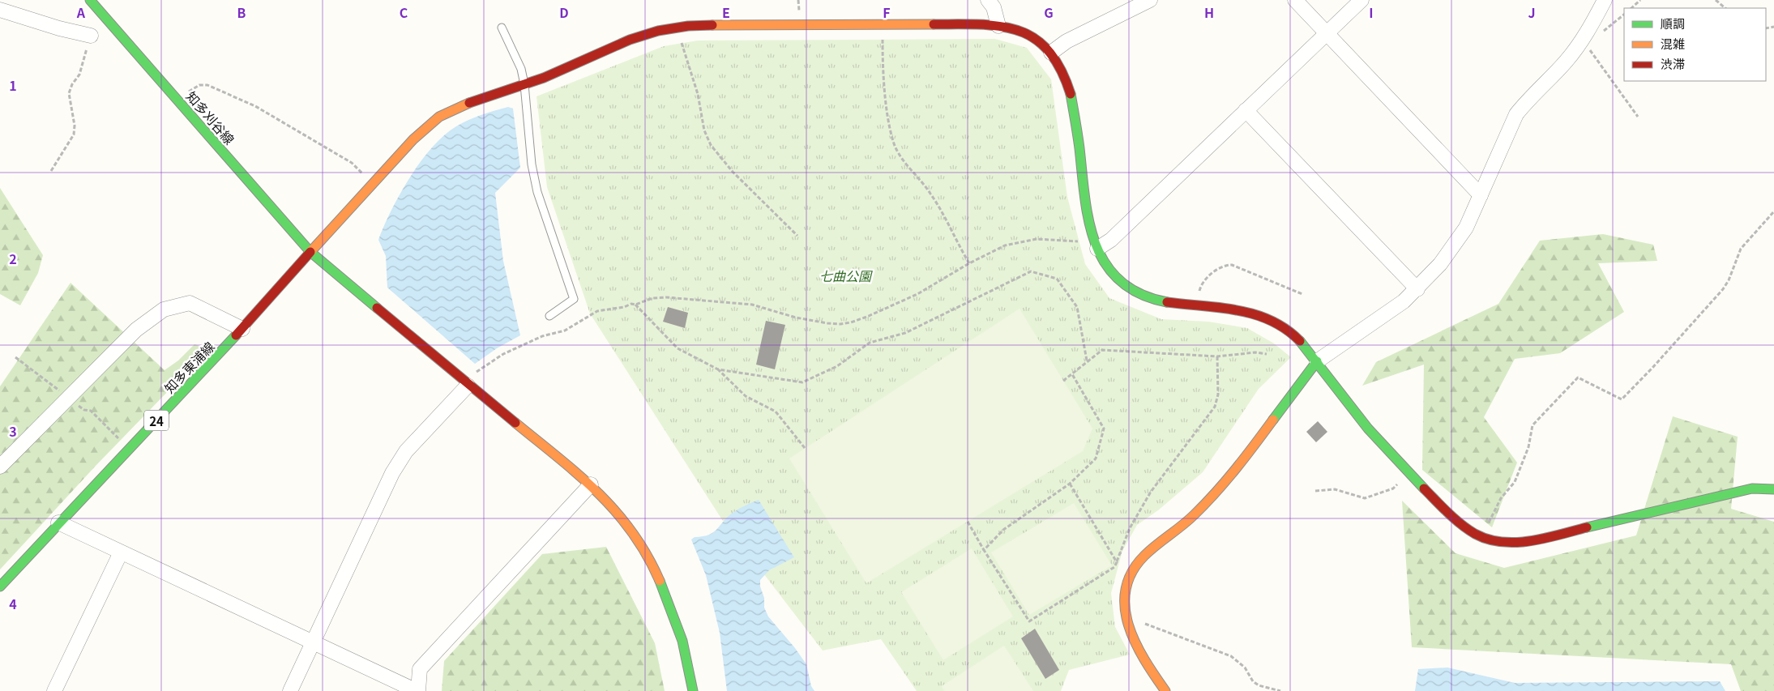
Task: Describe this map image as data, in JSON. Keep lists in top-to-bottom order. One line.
{"streets":{"street":["知多刈谷線","知多東浦線","24"]},"crossings":[["知多刈谷線","知多東浦線"]],"parks":["七曲公園"],"legend":["順調","混雑","渋滞"],"grid":{"columns":["A","B","C","D","E","F","G","H","I","J"],"rows":["1","2","3","4"]}}
